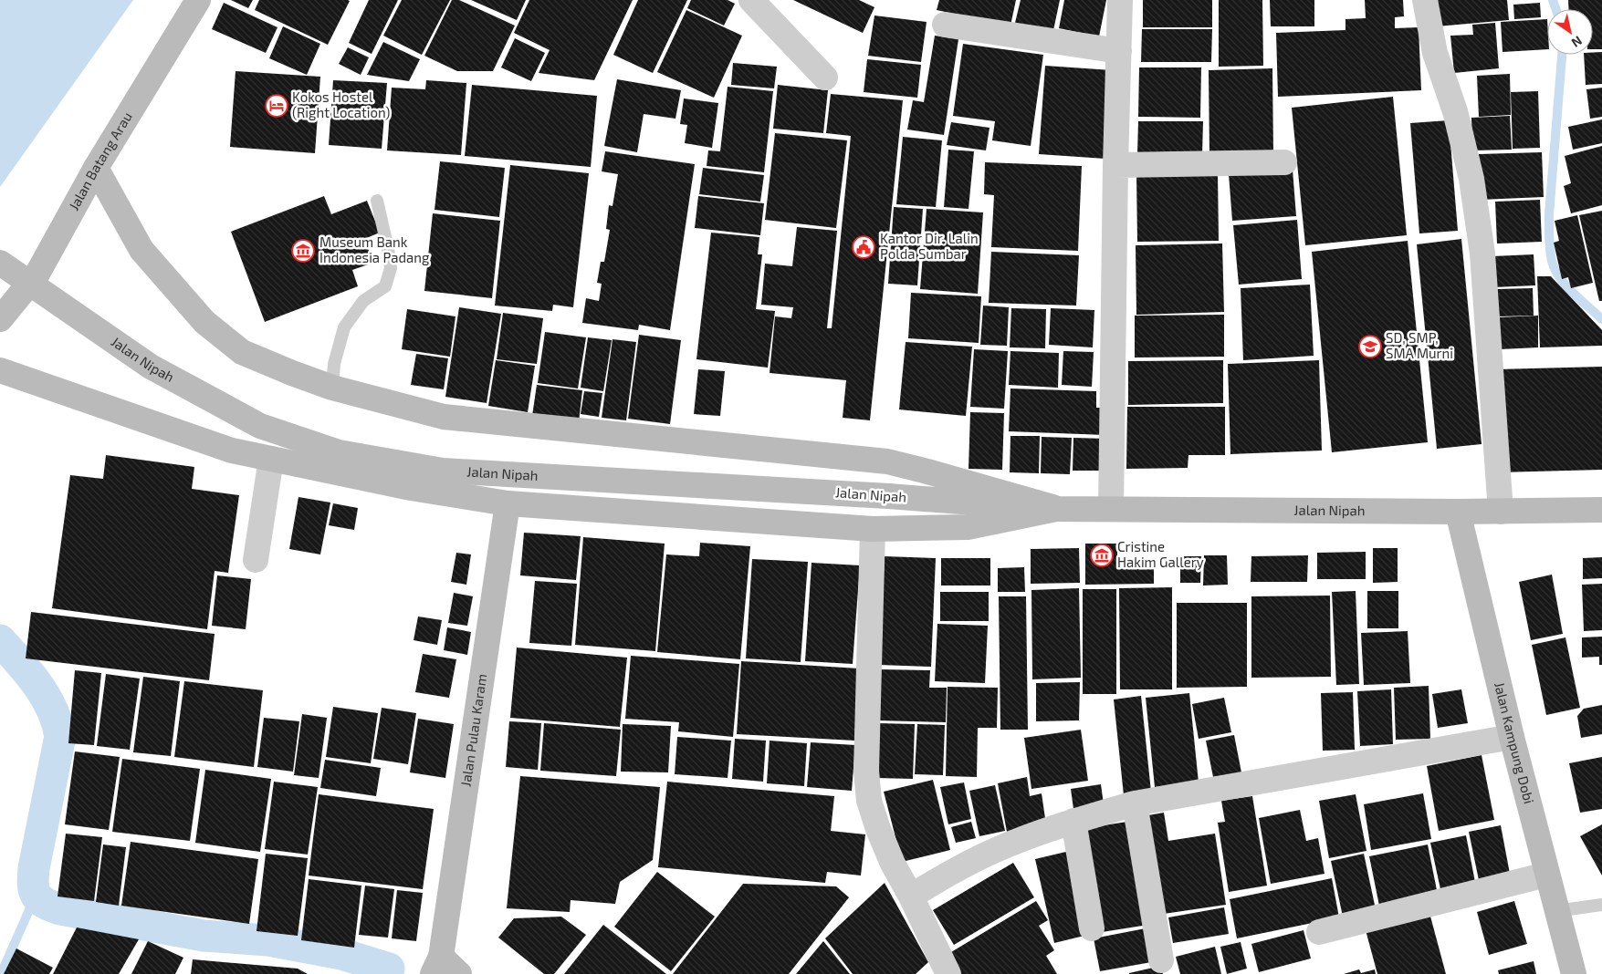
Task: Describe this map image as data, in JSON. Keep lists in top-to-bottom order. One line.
{"streets":{"street":["Jalan Batang Arau","Jalan Nipah","Jalan Pulau Karam","Jalan Kampung Dobi"]},"crossings":[["Jalan Batang Arau","Jalan Nipah"],["Jalan Nipah","Jalan Pulau Karam"],["Jalan Nipah","Jalan Kampung Dobi"]],"places":{"hotel":["Kokos Hostel (Right Location)"],"public building":["Kantor Dir. Lalin Polda Sumbar"],"museum":["Museum Bank Indonesia Padang","Cristine Hakim Gallery"],"school or university":["SD, SMP, SMA Murni"]},"north":"bottom right"}
